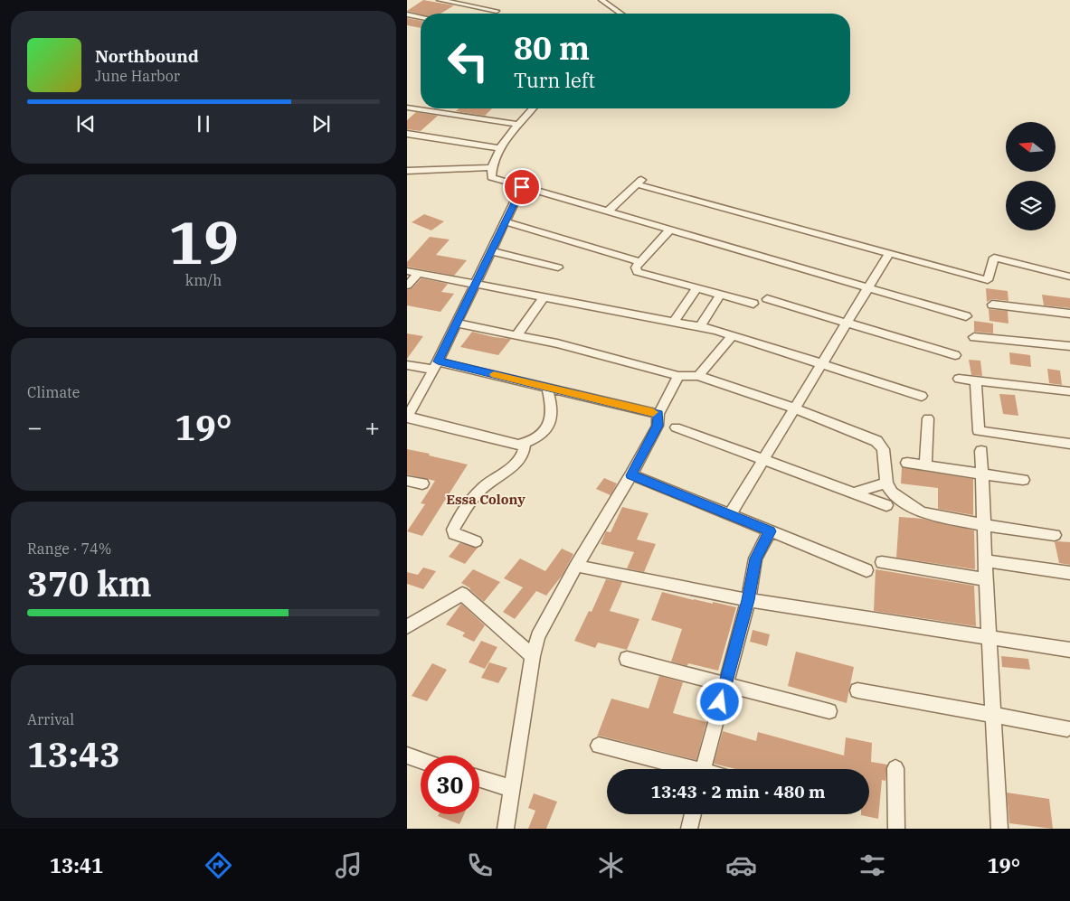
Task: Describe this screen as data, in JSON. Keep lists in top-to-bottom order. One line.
{"districts":["Essa Colony"],"north":"left","page":{"turn":["80 m","Turn left"],"song":["Northbound","June Harbor"],"tile":[["19","km/h"],"Climate",["Range · 74%","370 km"],["Arrival","13:43"]],"heat":["−","19°","+"],"limit":"30","trip":"13:43 · 2 min · 480 m","tabs":["13:41","19°"]}}
